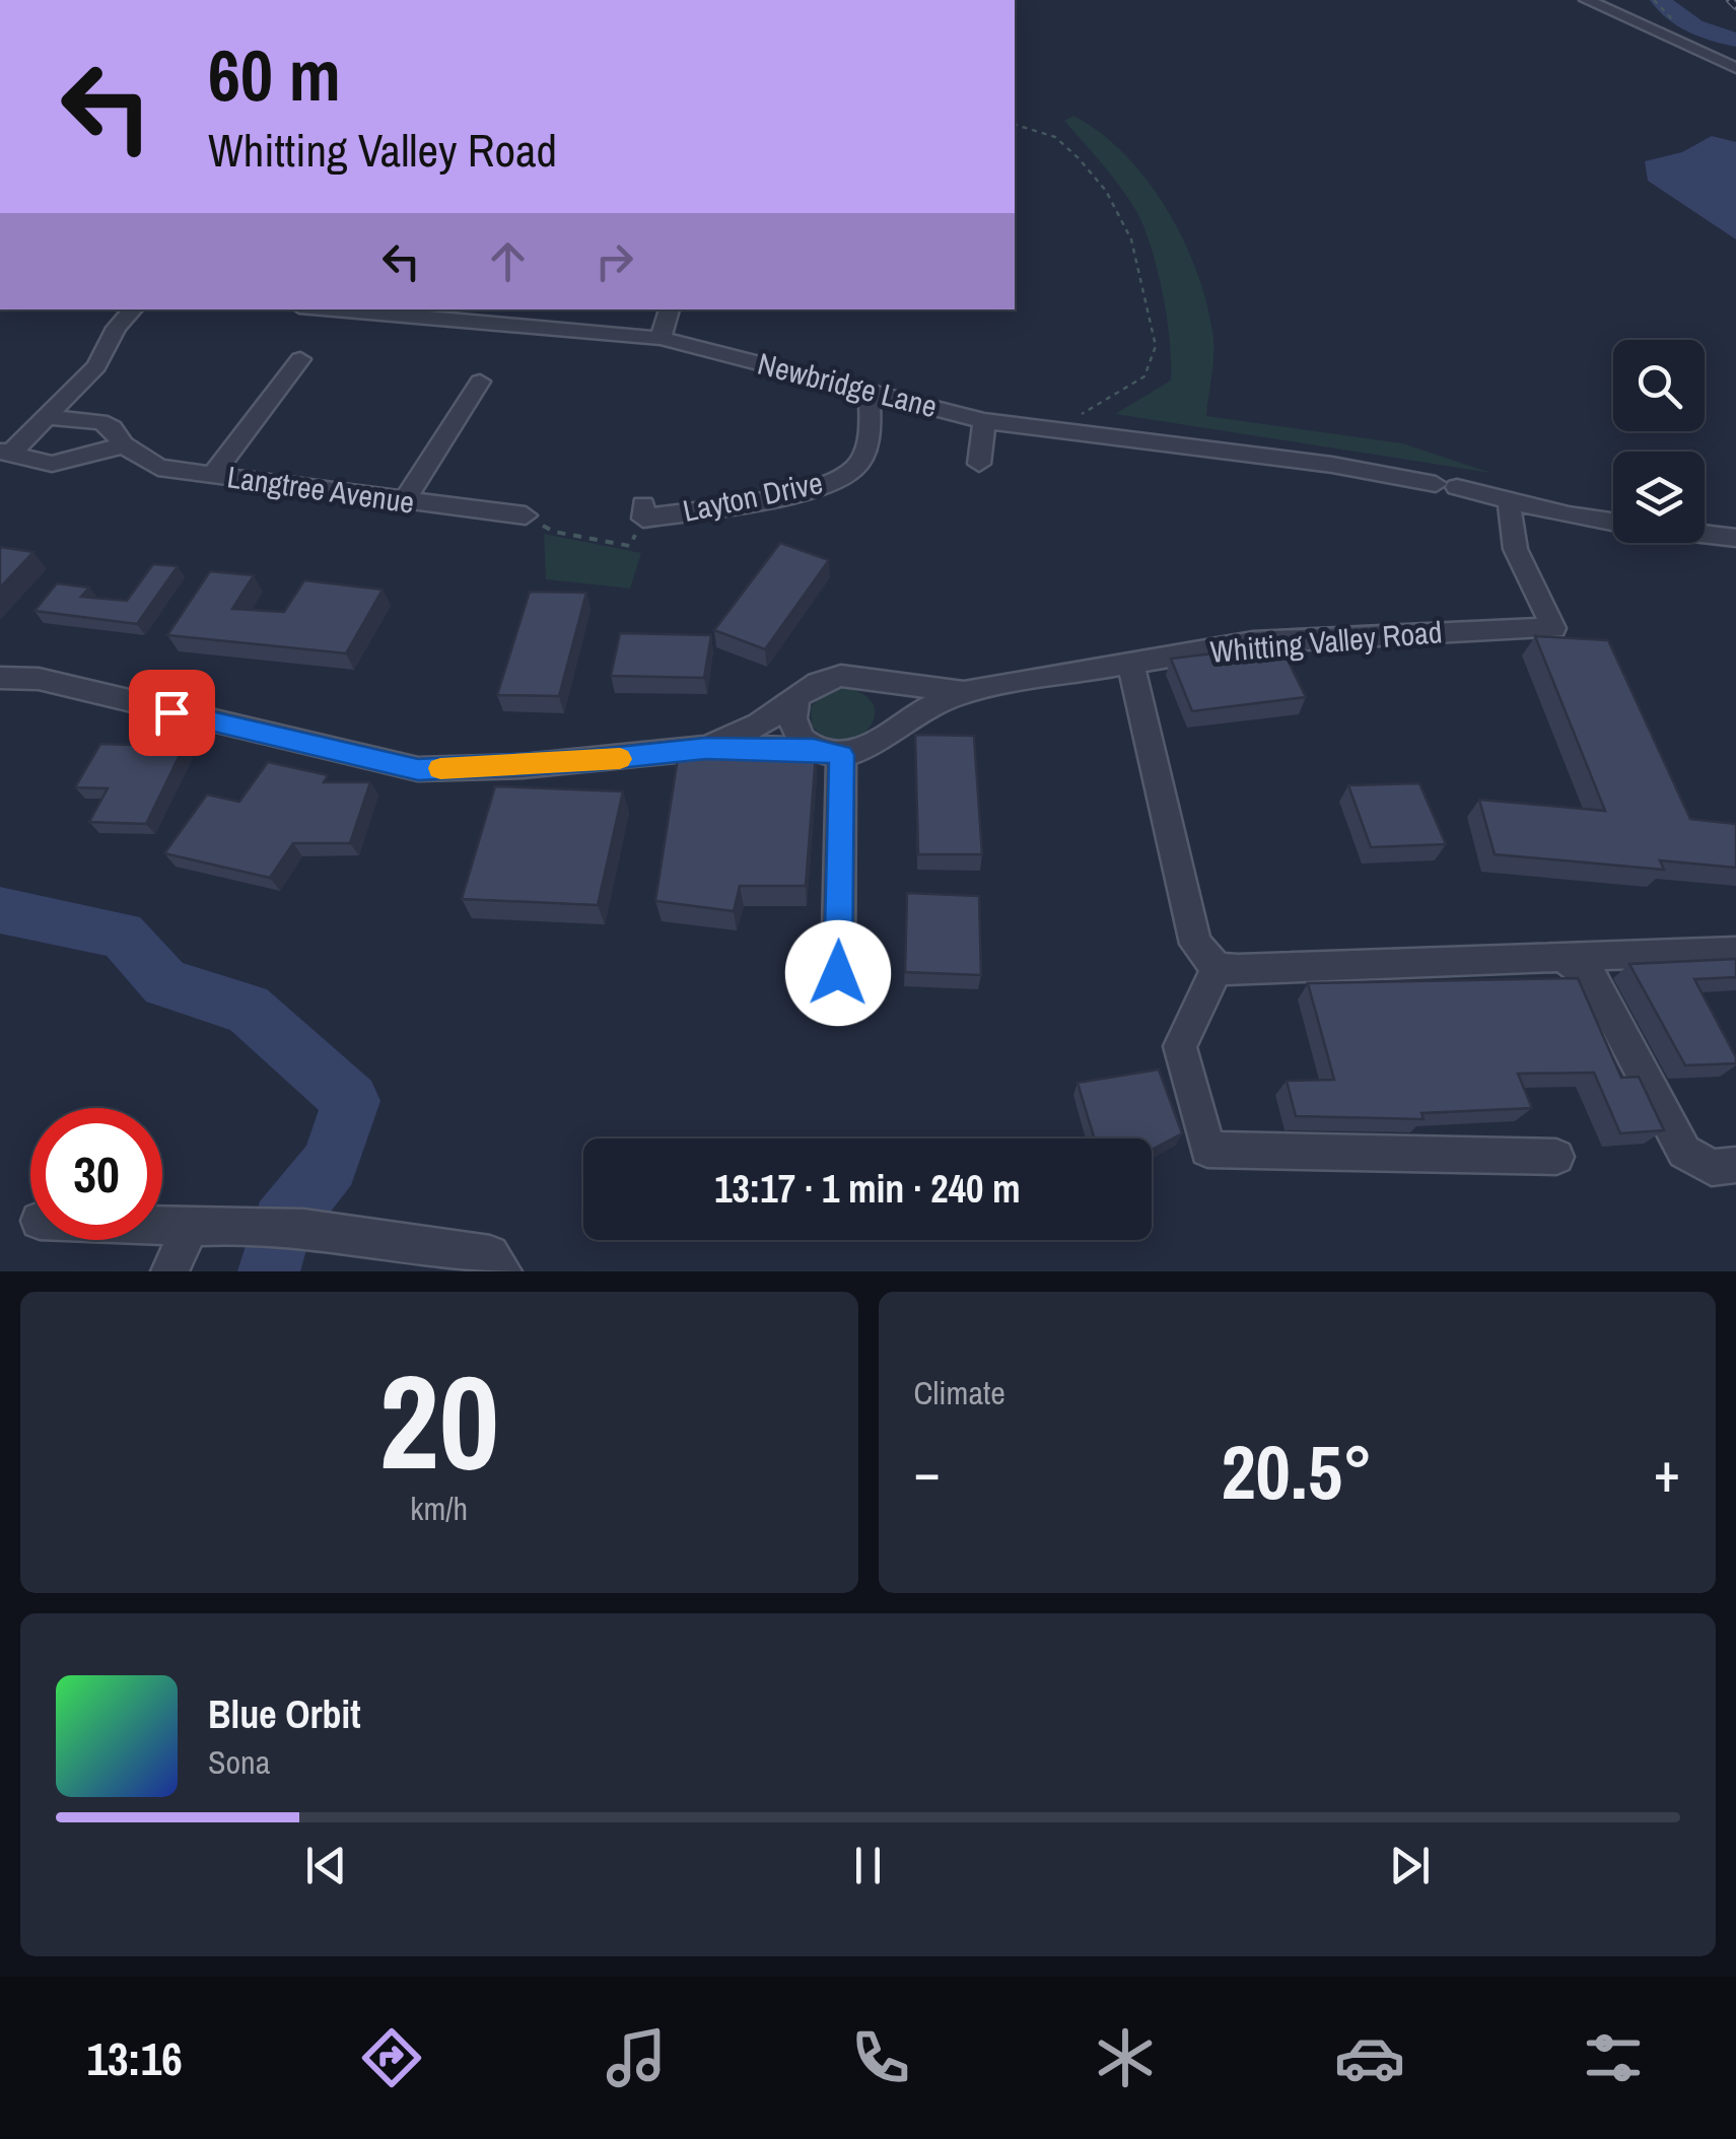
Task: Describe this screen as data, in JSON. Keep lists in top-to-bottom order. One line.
{"streets":{"street":["Newbridge Lane","Langtree Avenue","Layton Drive","Whitting Valley Road"]},"crossings":[["Newbridge Lane","Layton Drive"],["Newbridge Lane","Whitting Valley Road"]],"page":{"turn":["60 m","Whitting Valley Road"],"limit":"30","trip":"13:17 · 1 min · 240 m","tile":[["20","km/h"],"Climate"],"heat":["−","20.5°","+"],"song":["Blue Orbit","Sona"],"tabs":"13:16"}}
